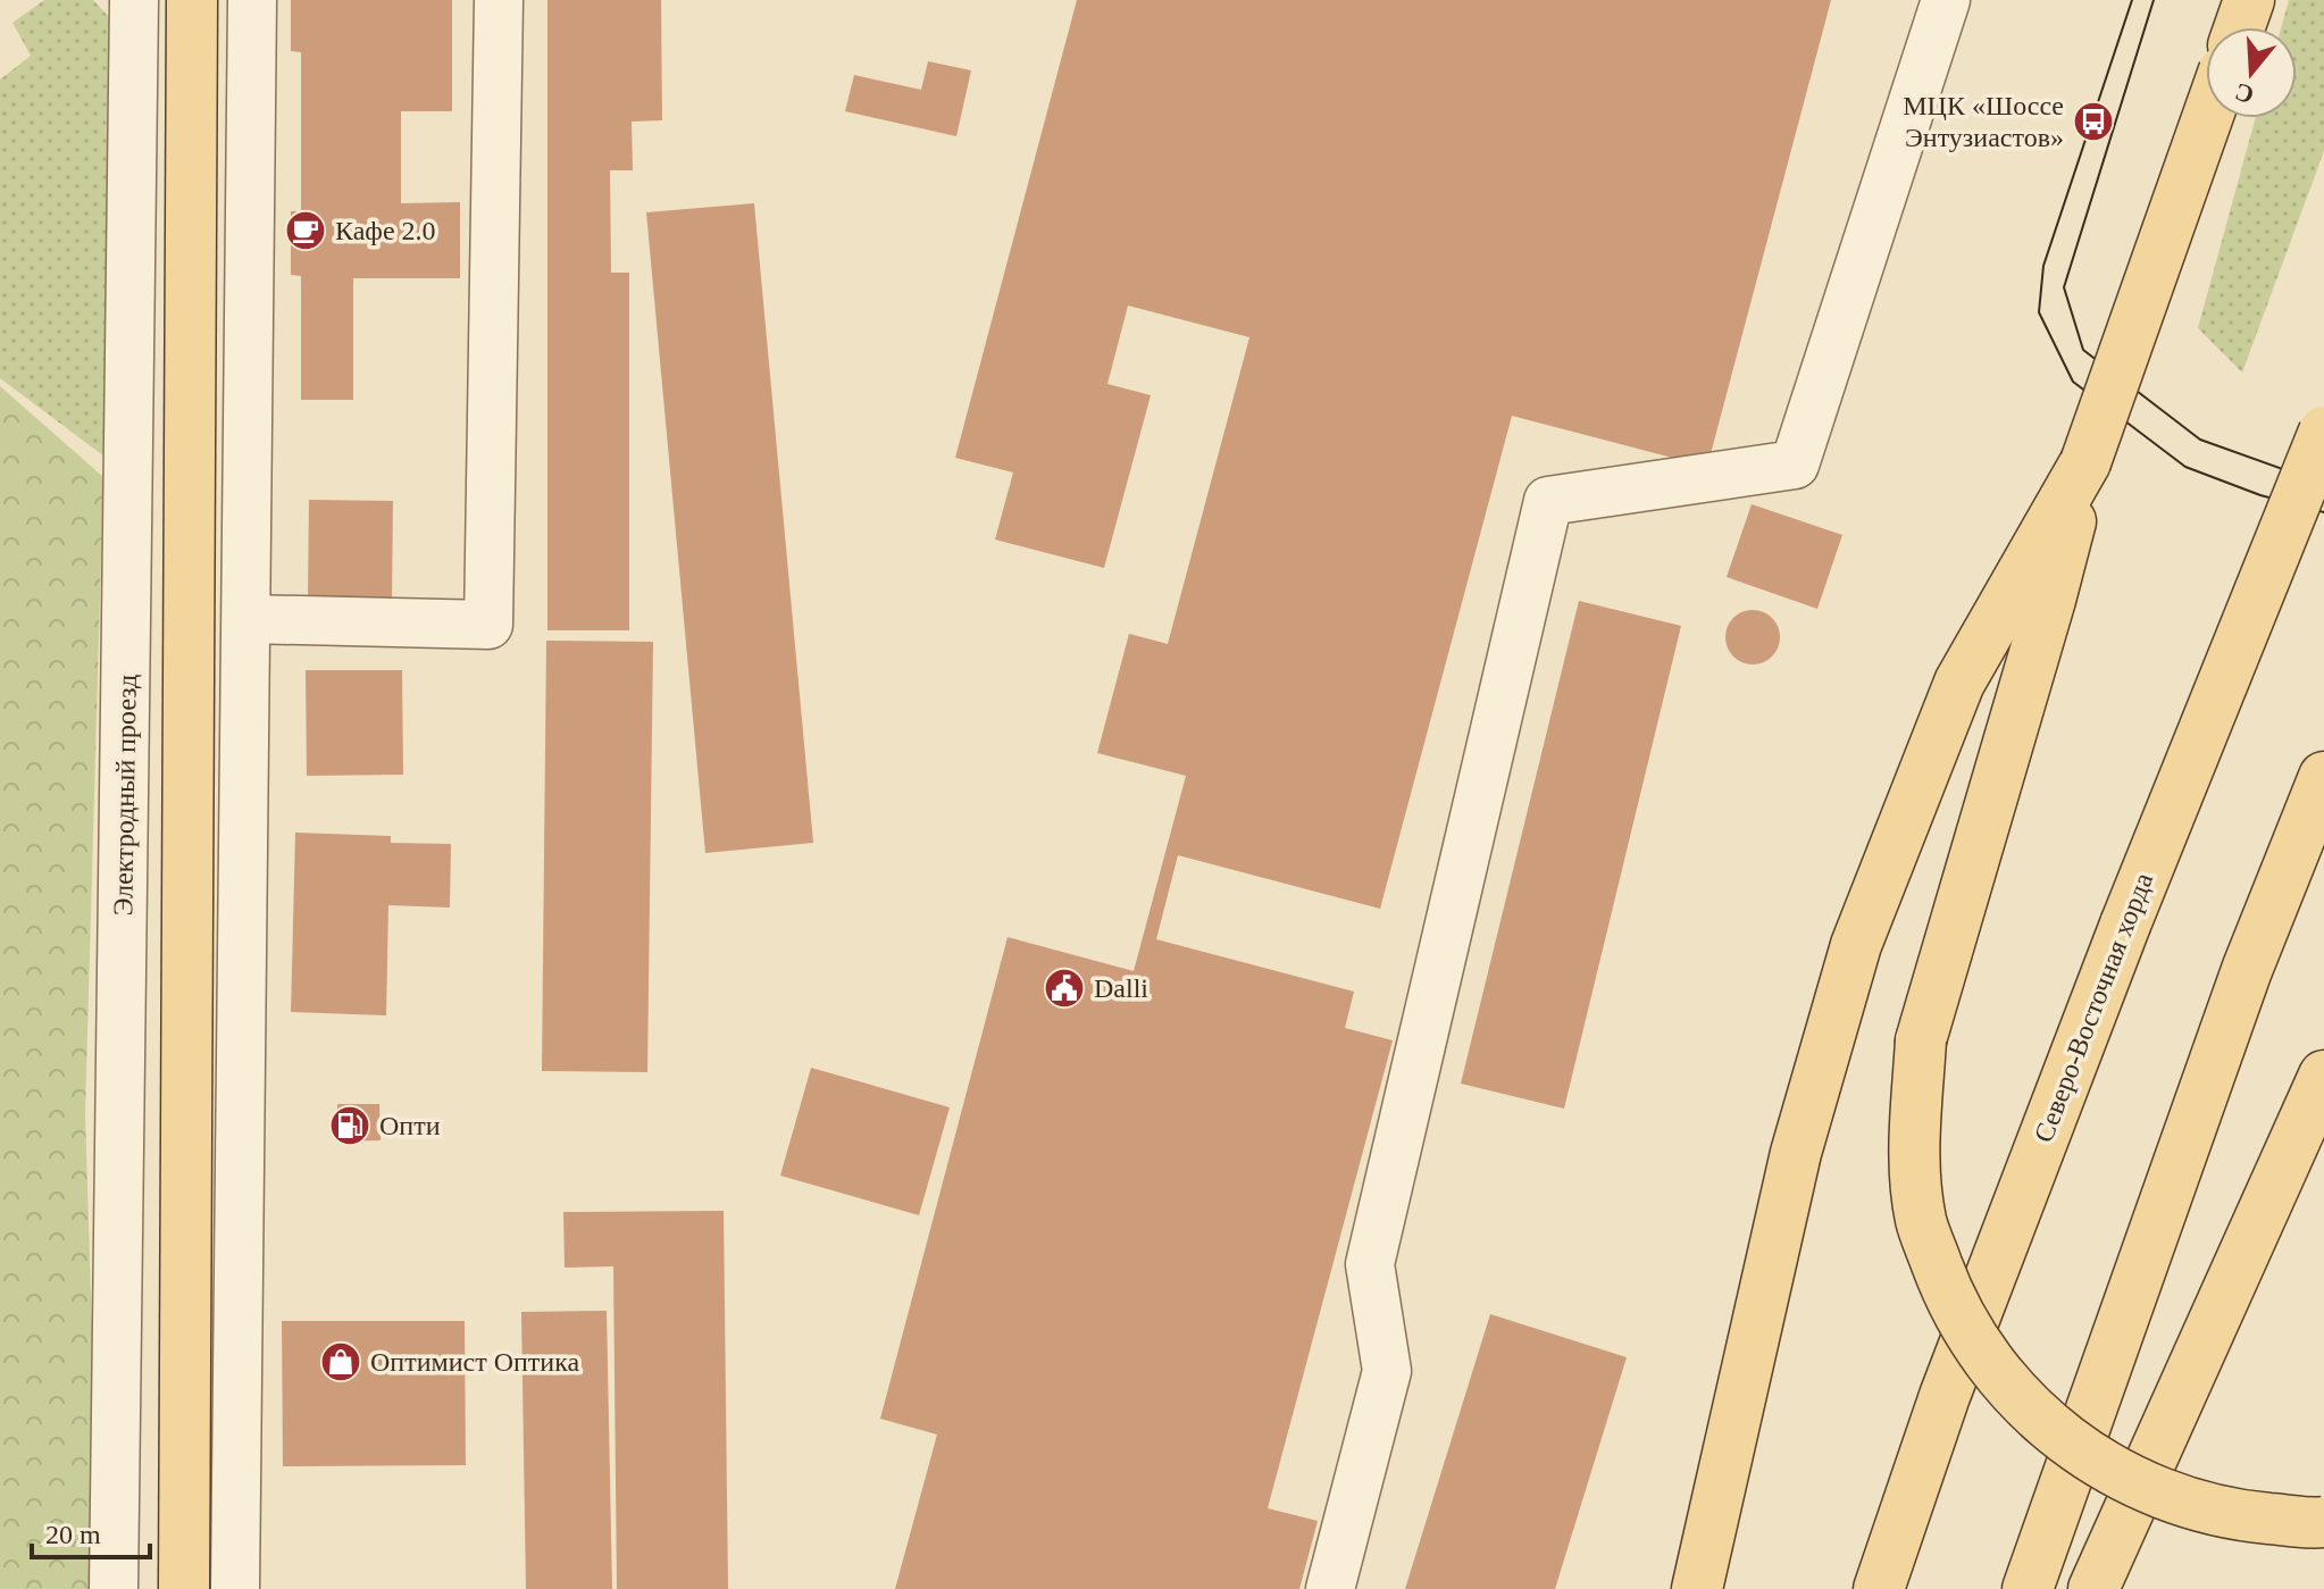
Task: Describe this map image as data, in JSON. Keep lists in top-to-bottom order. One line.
{"streets":{"main road":["Северо-Восточная хорда"],"street":["Электродный проезд"]},"places":{"bus stop":["МЦК «Шоссе Энтузиастов»"],"cafe":["Кафе 2.0"],"public building":["Dalli"],"fuel station":["Опти"],"shop":["Оптимист Оптика"]},"scale_bar":"20 m","north":"bottom"}
